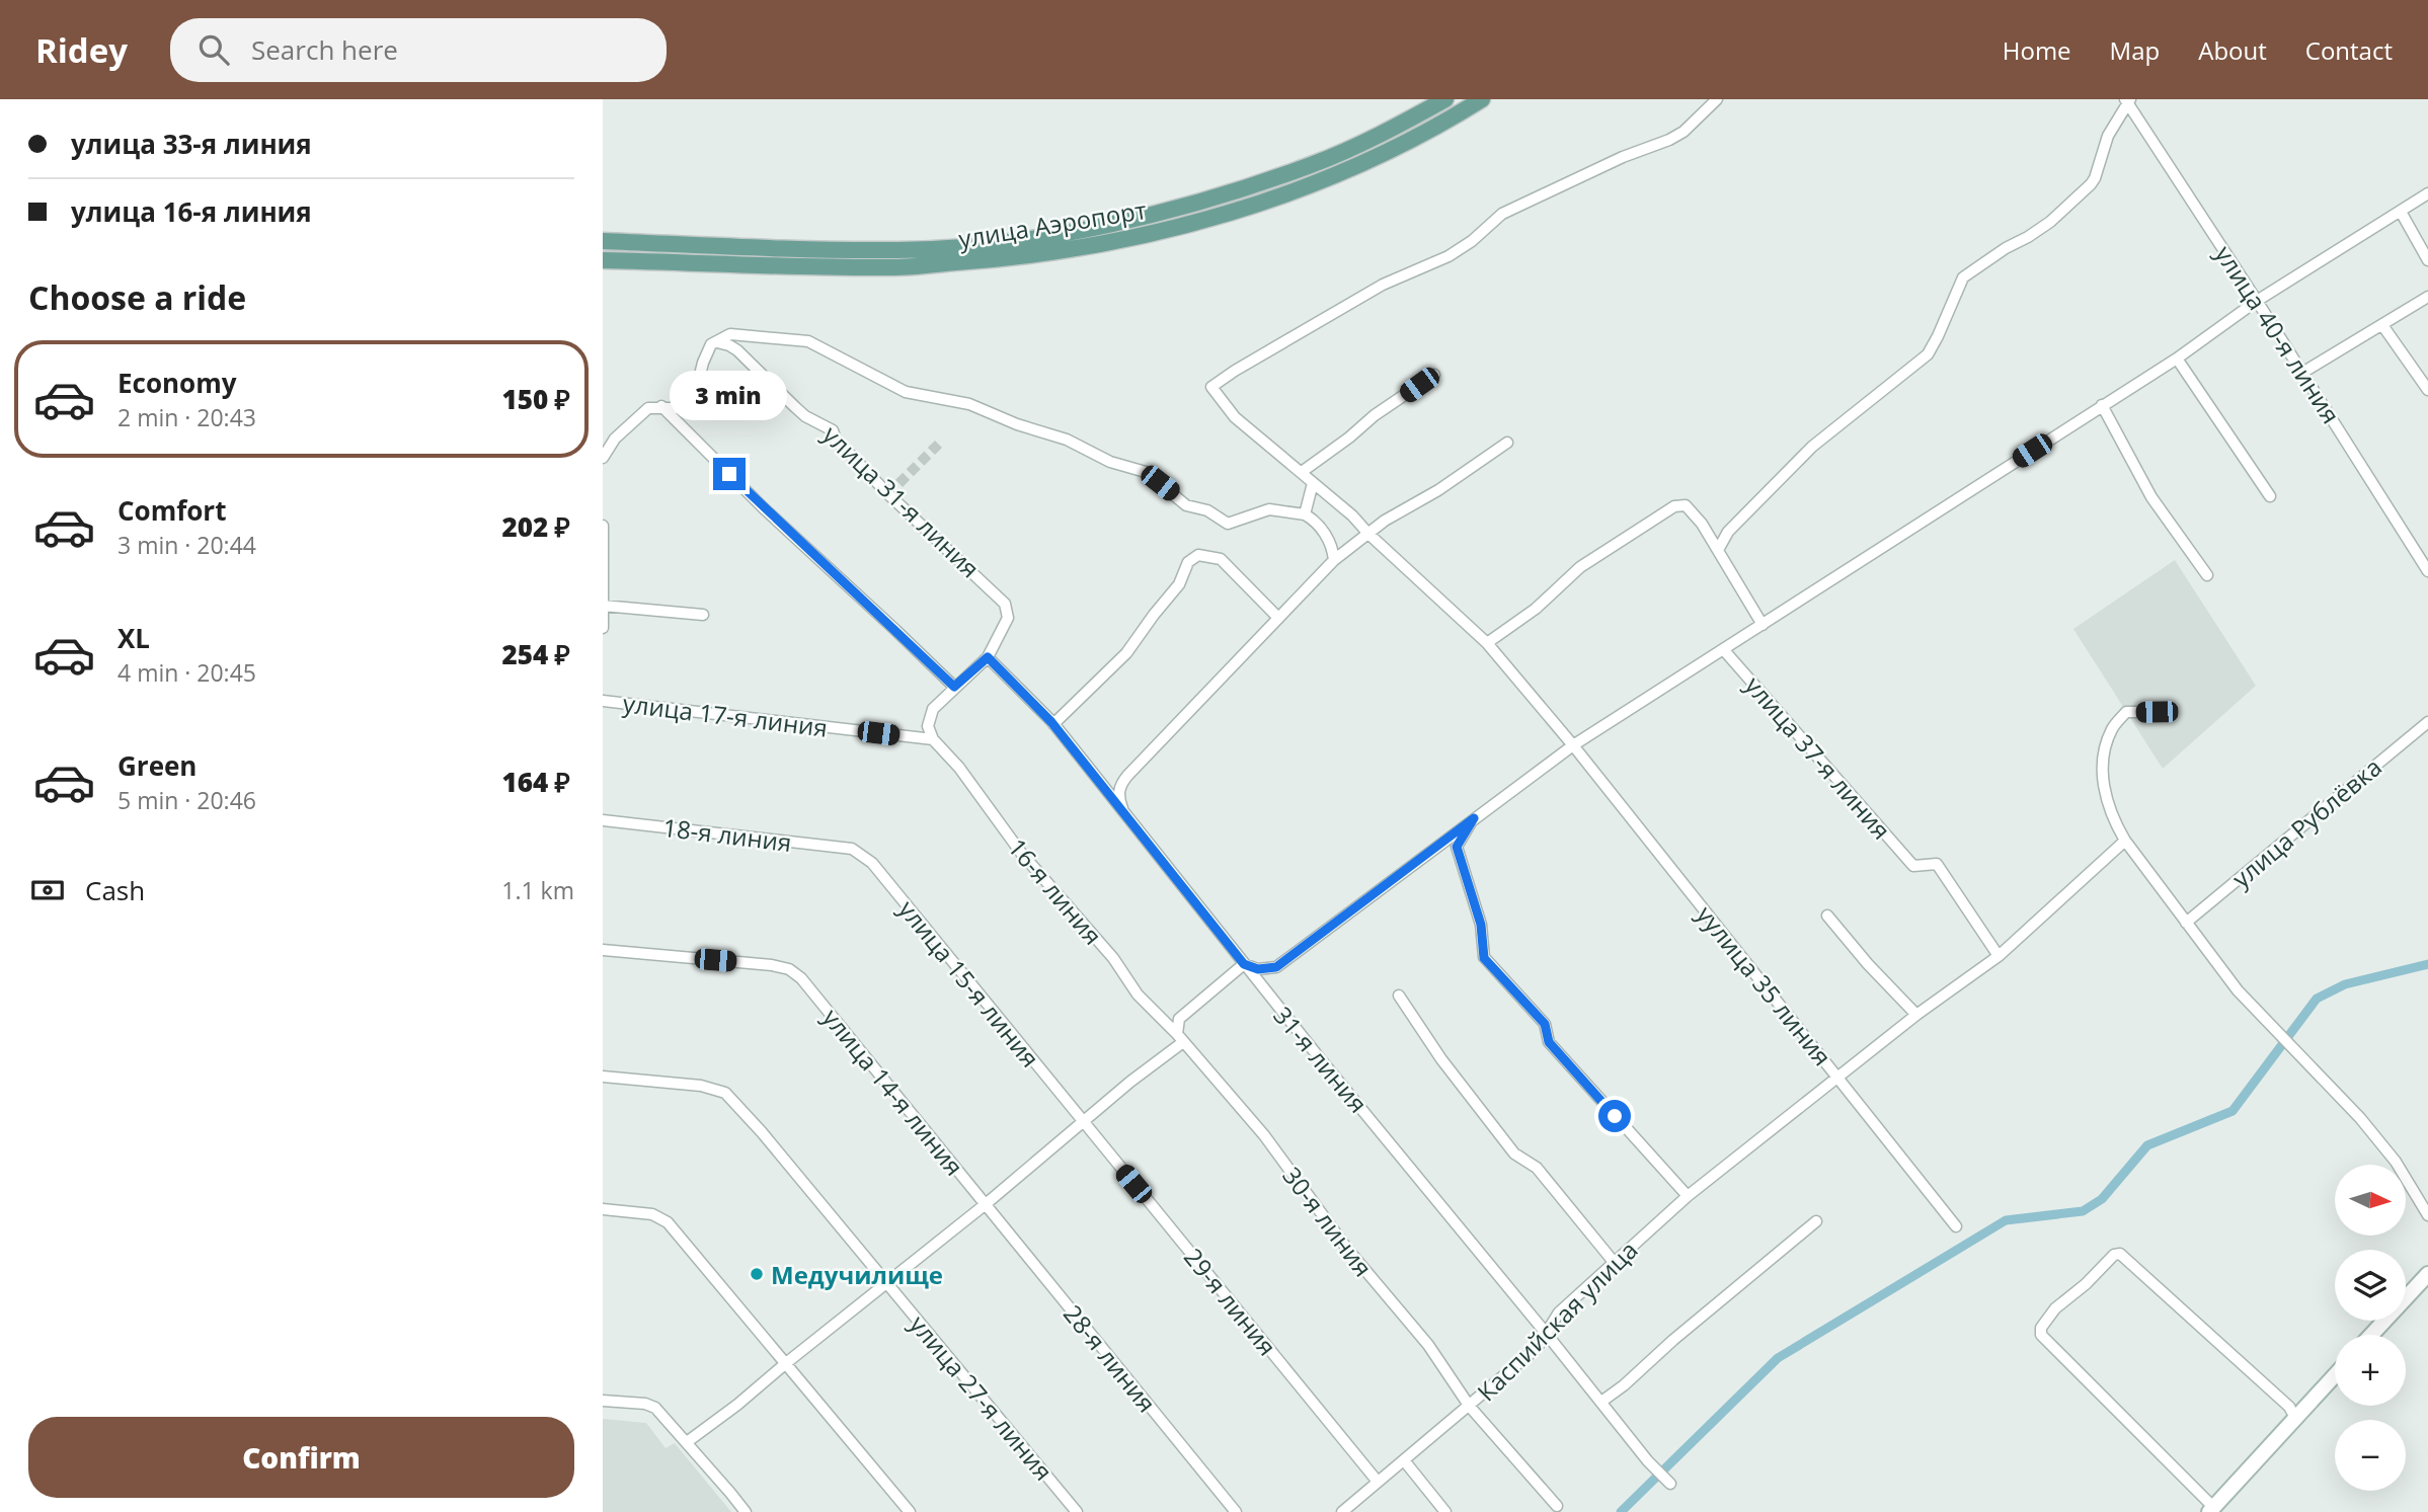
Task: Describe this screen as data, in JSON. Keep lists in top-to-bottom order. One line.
{"streets":{"main road":["улица Аэропорт"],"street":["улица 40-я линия","улица 31-я линия","улица 17-я линия","улица 37-я линия","улица Рублёвка","18-я линия","16-я линия","улица 15-я линия","уулица 35 линия","31-я линия","улица 14-я линия","30-я линия","29-я линия","Каспийская улица","28-я линия","улица 27-я линия"]},"crossings":[["улица 31-я линия","31-я линия"],["улица 17-я линия","16-я линия"],["улица 37-я линия","Каспийская улица"],["18-я линия","улица 15-я линия"],["16-я линия","30-я линия"],["улица 15-я линия","29-я линия"],["уулица 35 линия","Каспийская улица"],["31-я линия","Каспийская улица"],["улица 14-я линия","28-я линия"],["30-я линия","Каспийская улица"],["29-я линия","Каспийская улица"]],"places":["Медучилище"],"north":"right","page":{"header":"Ridey","search":"Search here","nav":["Home","Map","About","Contact"],"banner":["улица 33-я линия","улица 16-я линия"],"heading":"Choose a ride","list":[{"name":"Economy","note":"2 min · 20:43","value":"150 ₽"},{"name":"Comfort","note":"3 min · 20:44","value":"202 ₽"},{"name":"XL","note":"4 min · 20:45","value":"254 ₽"},{"name":"Green","note":"5 min · 20:46","value":"164 ₽"}],"bubble":"3 min","pay":["Cash","1.1 km"],"map_buttons":["+","−"],"buttons":"Confirm"}}
